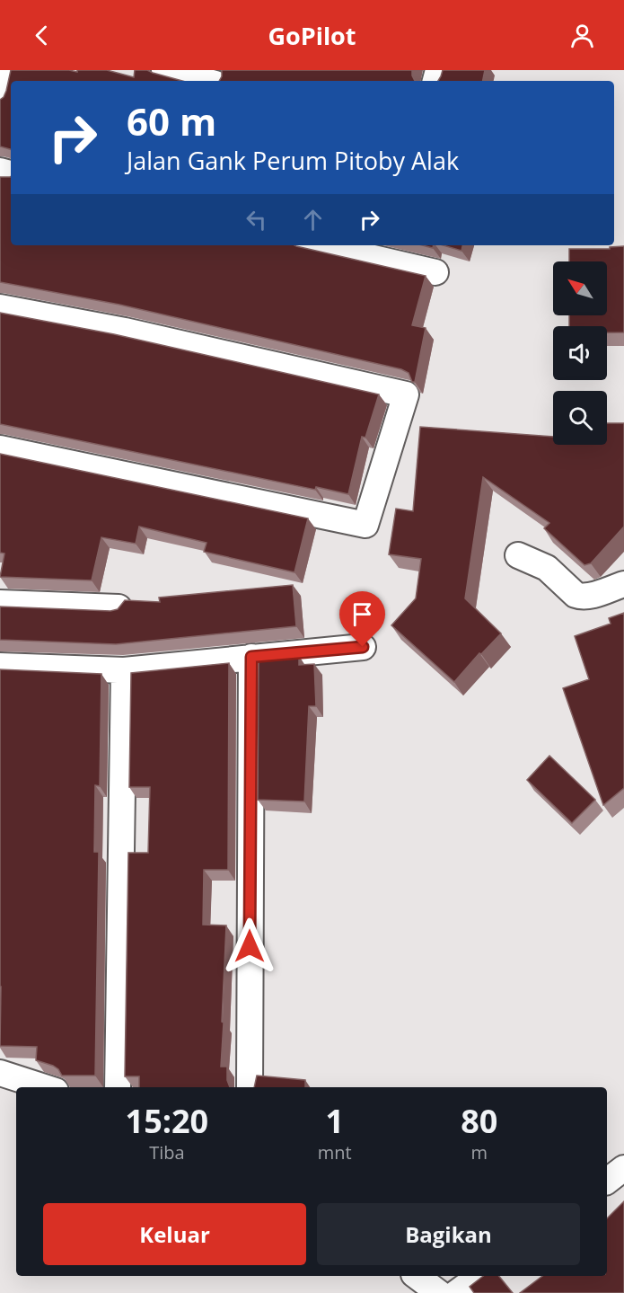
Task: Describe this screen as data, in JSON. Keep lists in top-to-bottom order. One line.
{"north":"top left","page":{"header":"GoPilot","turn":["60 m","Jalan Gank Perum Pitoby Alak"],"eta":["15:20","Tiba","1","mnt","80","m"],"buttons":["Keluar","Bagikan"]}}
